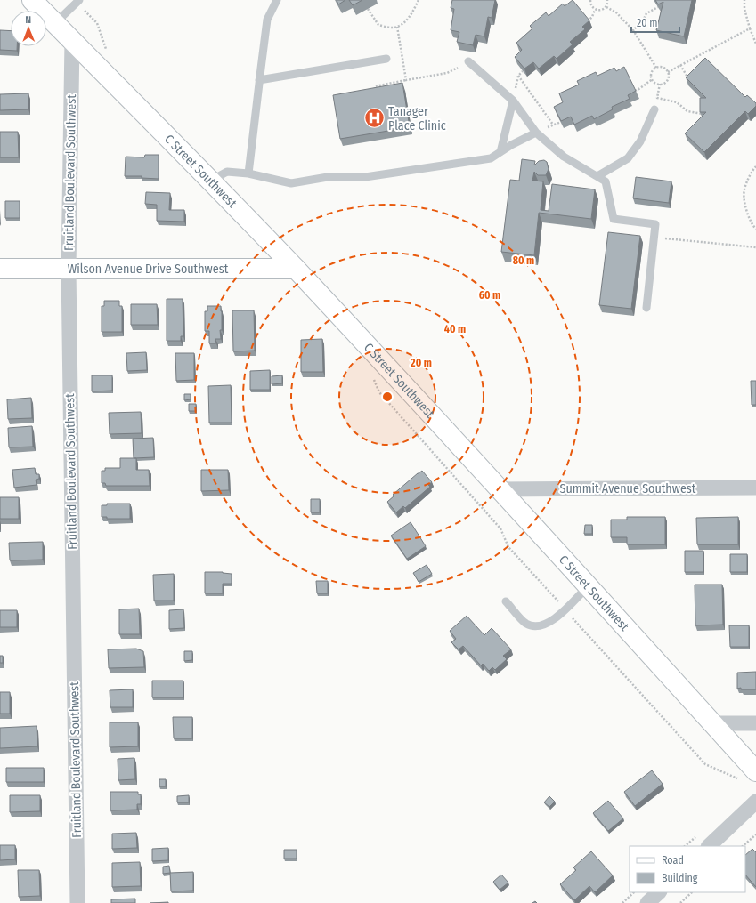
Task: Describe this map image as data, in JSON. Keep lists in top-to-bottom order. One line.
{"streets":{"main road":["C Street Southwest","Wilson Avenue Drive Southwest"],"street":["Fruitland Boulevard Southwest","Summit Avenue Southwest"]},"crossings":[["C Street Southwest","Fruitland Boulevard Southwest"],["C Street Southwest","Wilson Avenue Drive Southwest"],["C Street Southwest","Summit Avenue Southwest"],["Fruitland Boulevard Southwest","Wilson Avenue Drive Southwest"]],"places":{"hospital":["Tanager Place Clinic"]},"legend":["Road","Building"],"scale_bar":"20 m","north":"top","rings":["80 m","60 m","40 m","20 m"]}
